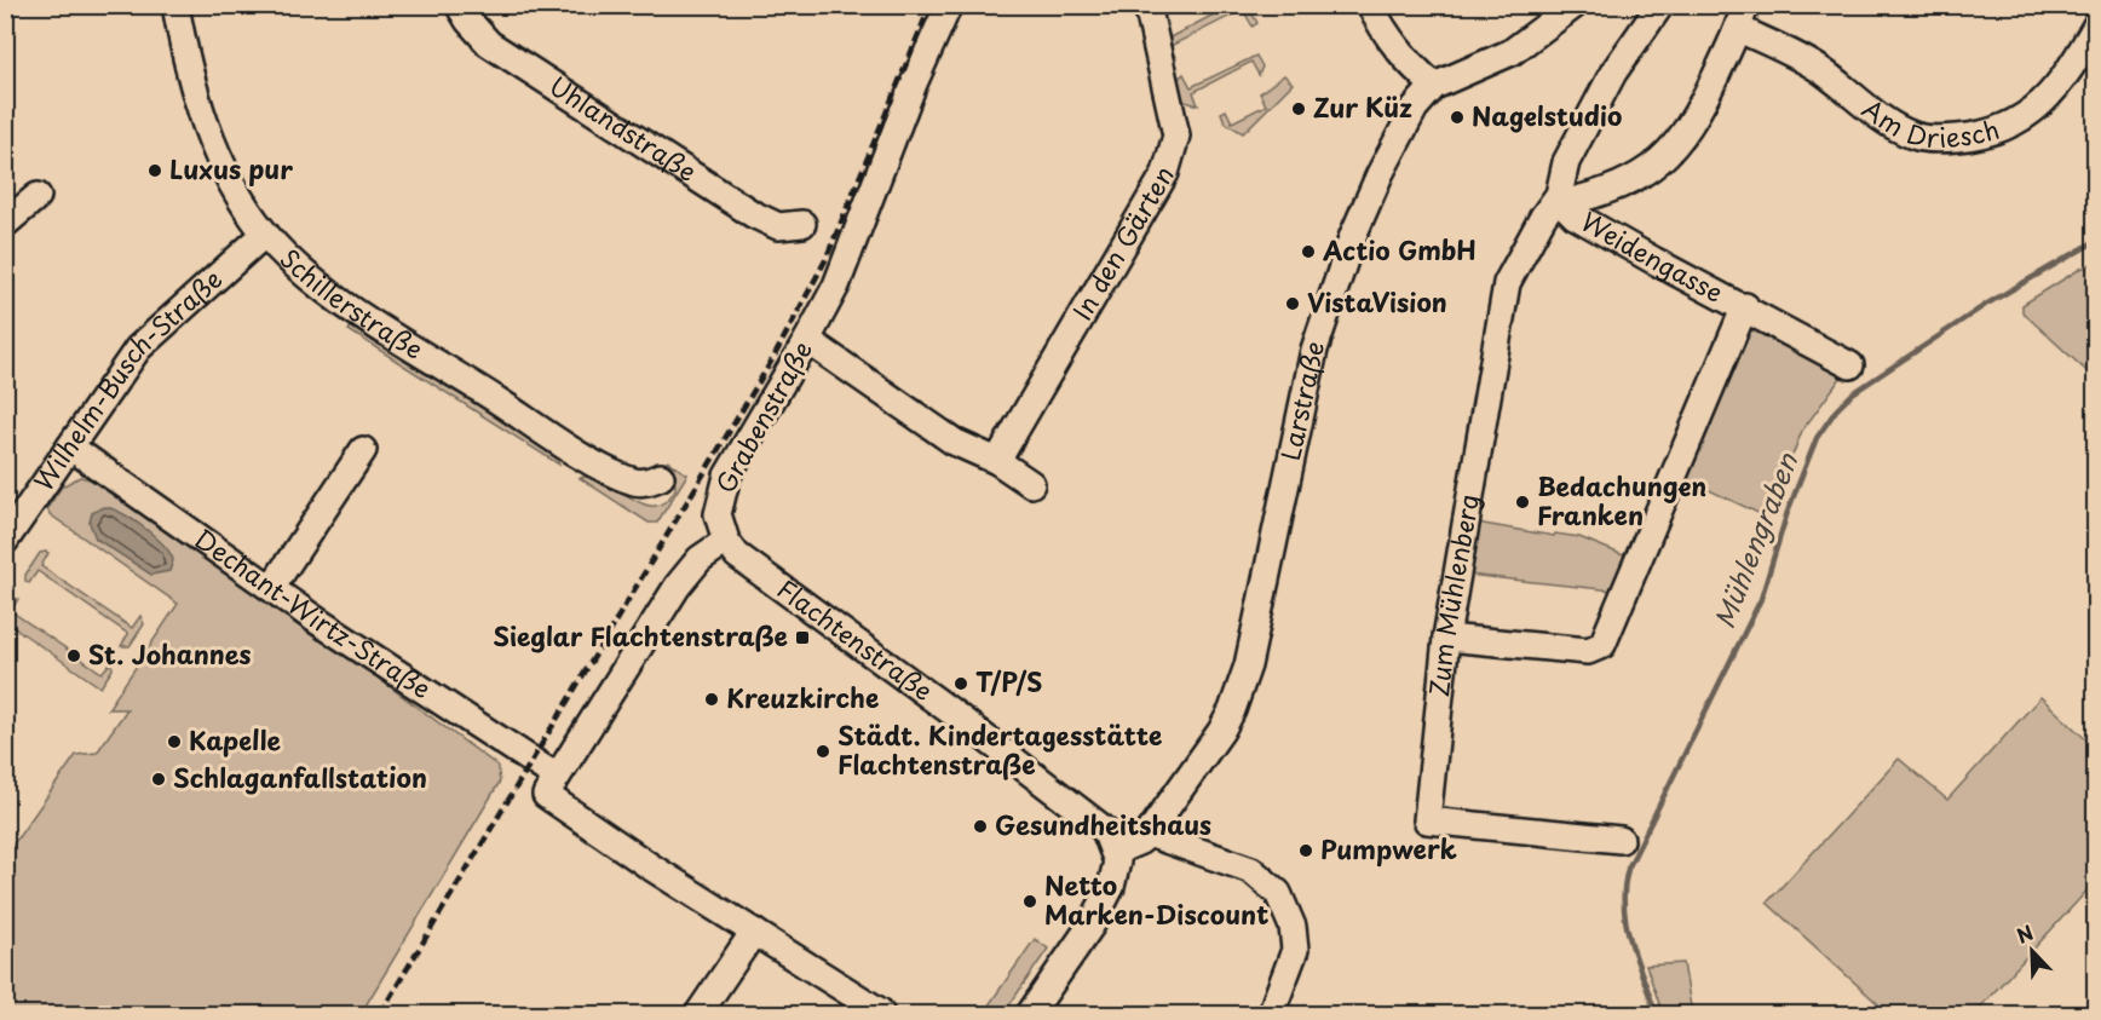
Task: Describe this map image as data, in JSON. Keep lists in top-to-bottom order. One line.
{"streets":{"street":["Am Driesch","Uhlandstraße","In den Gärten","Weidengasse","Schillerstraße","Wilhelm-Busch-Straße","Larstraße","Grabenstraße","Zum Mühlenberg","Dechant-Wirtz-Straße","Flachtenstraße"]},"crossings":[["Weidengasse","Zum Mühlenberg"],["Schillerstraße","Wilhelm-Busch-Straße"],["Wilhelm-Busch-Straße","Dechant-Wirtz-Straße"],["Larstraße","Flachtenstraße"],["Grabenstraße","Flachtenstraße"]],"water":["Mühlengraben"],"places":{"other":["Zur Küz","Nagelstudio","Luxus pur","Actio GmbH","VistaVision","Bedachungen Franken","St. Johannes","T/P/S","Kreuzkirche","Kapelle","Städt. Kindertagesstätte Flachtenstraße","Schlaganfallstation","Gesundheitshaus","Pumpwerk","Netto Marken-Discount"],"transit":["Sieglar Flachtenstraße"]},"north":"top left"}
